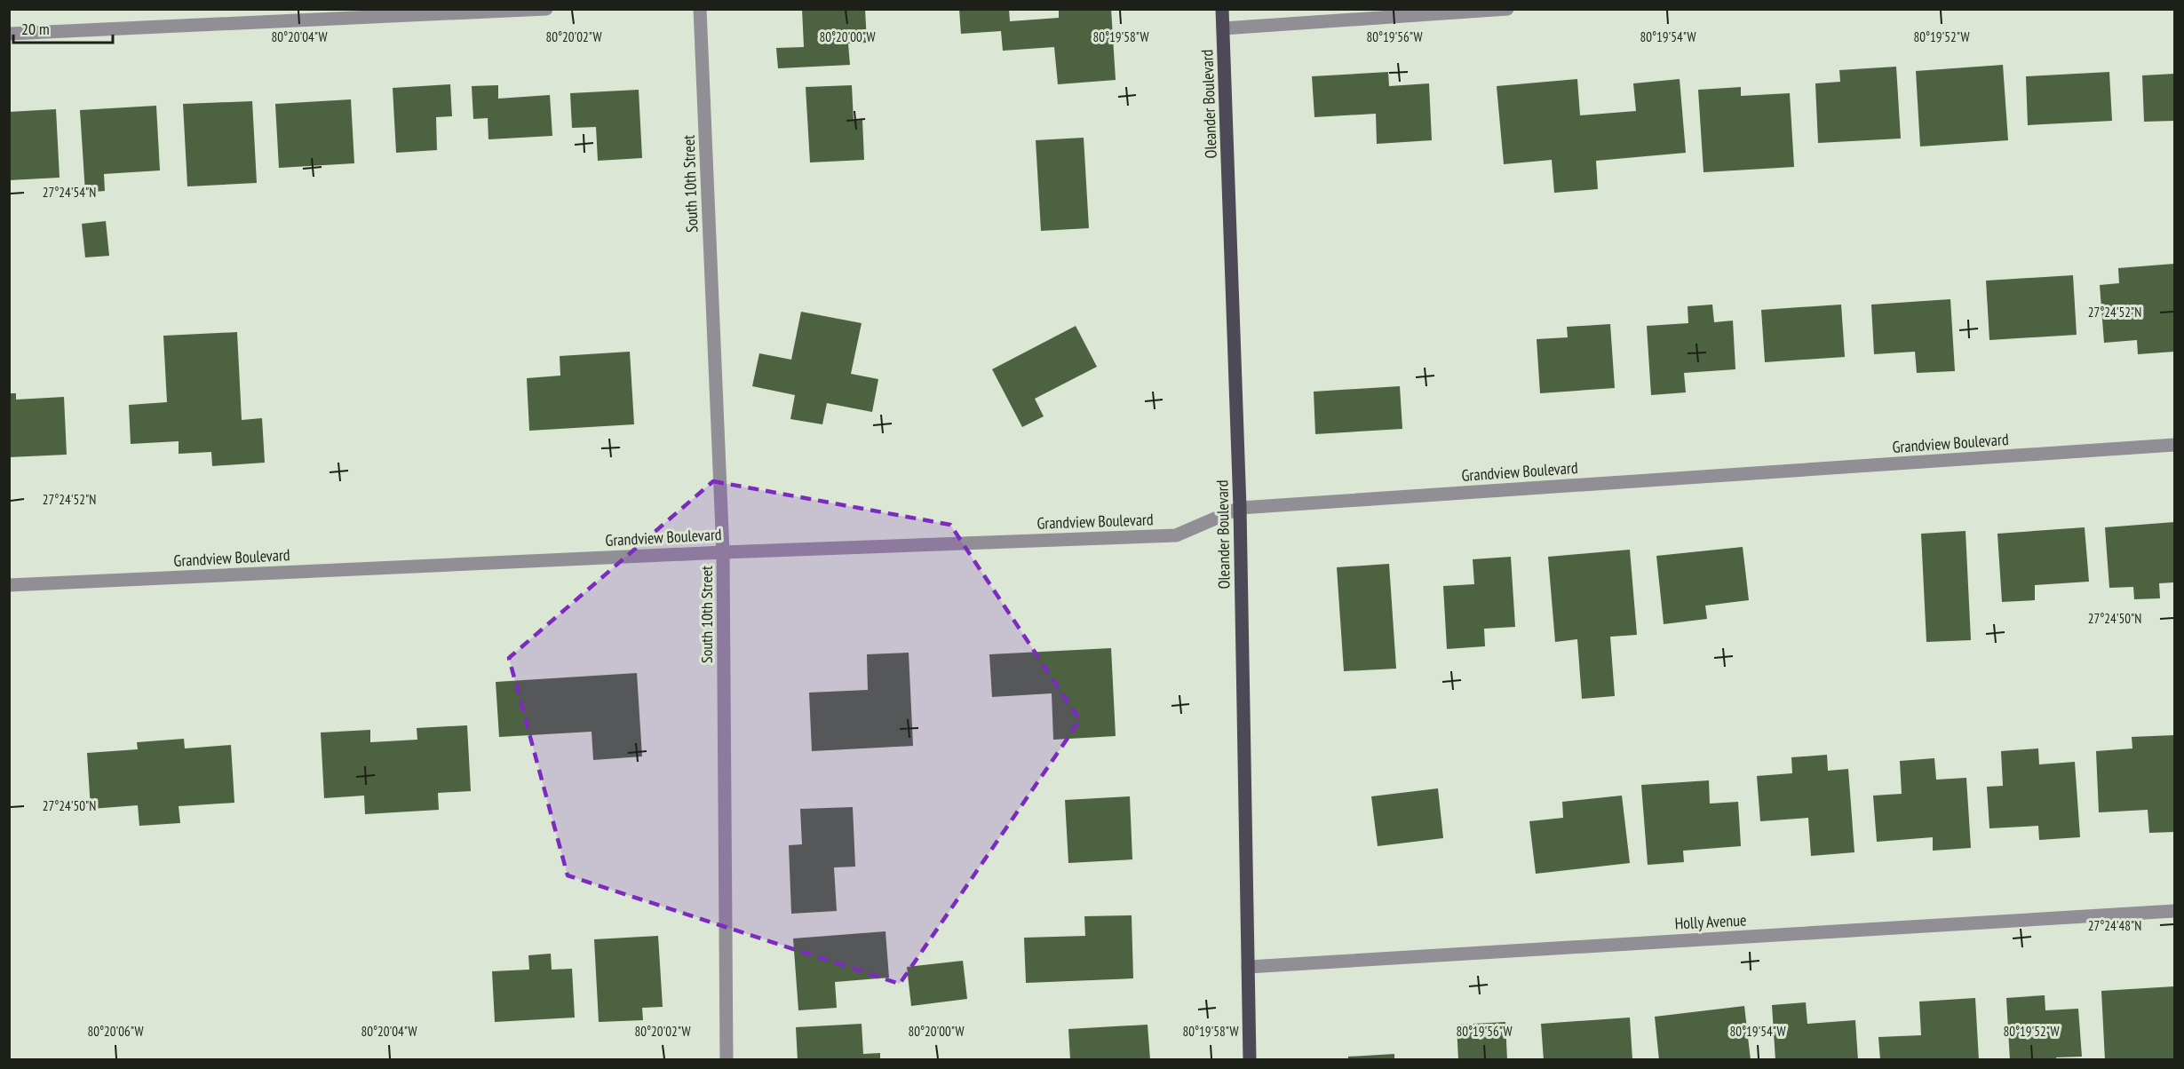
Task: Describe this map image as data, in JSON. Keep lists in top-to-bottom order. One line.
{"streets":{"main road":["Oleander Boulevard"],"street":["South 10th Street","Grandview Boulevard","Holly Avenue"]},"crossings":[["Oleander Boulevard","Grandview Boulevard"],["Oleander Boulevard","Holly Avenue"],["South 10th Street","Grandview Boulevard"]],"scale_bar":"20 m","coordinates":["80°20'04\"W","80°20'02\"W","80°20'00\"W","80°19'58\"W","80°19'56\"W","80°19'54\"W","80°19'52\"W","27°24'54\"N","27°24'52\"N","27°24'50\"N","27°24'48\"N","80°20'06\"W"]}
